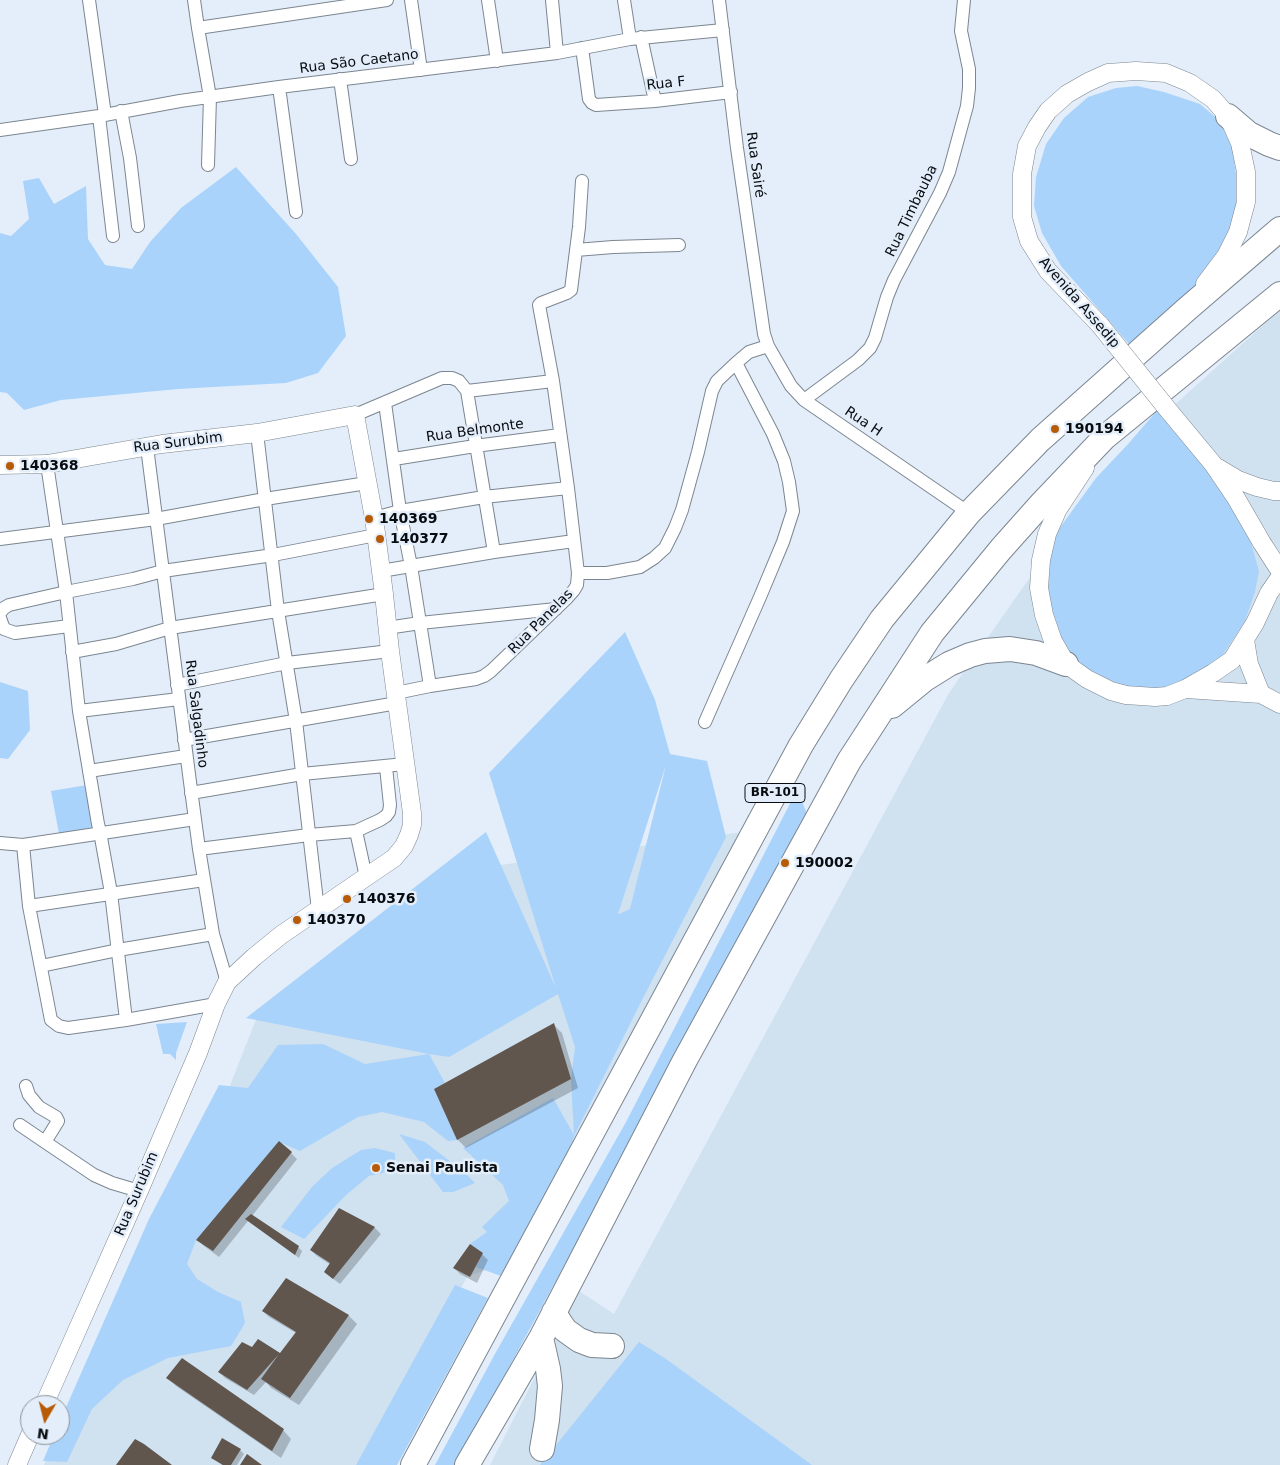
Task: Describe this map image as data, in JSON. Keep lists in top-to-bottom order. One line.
{"streets":{"highway":["BR-101"],"street":["Rua São Caetano","Rua F","Rua Sairé","Rua Timbauba","Avenida Assedip","Rua H","Rua Belmonte","Rua Surubim","Rua Panelas","Rua Salgadinho"]},"crossings":[["Rua São Caetano","Rua F"],["Rua São Caetano","Rua Sairé"],["Rua F","Rua Sairé"],["Rua Sairé","Rua H"],["Rua Timbauba","Rua H"],["Avenida Assedip","BR-101"],["Rua H","BR-101"],["Rua Belmonte","Rua Panelas"],["Rua Surubim","Rua Salgadinho"],["Rua Panelas","Rua Salgadinho"]],"places":["190194","140368","140369","140377","190002","140376","140370","Senai Paulista"],"north":"bottom"}
